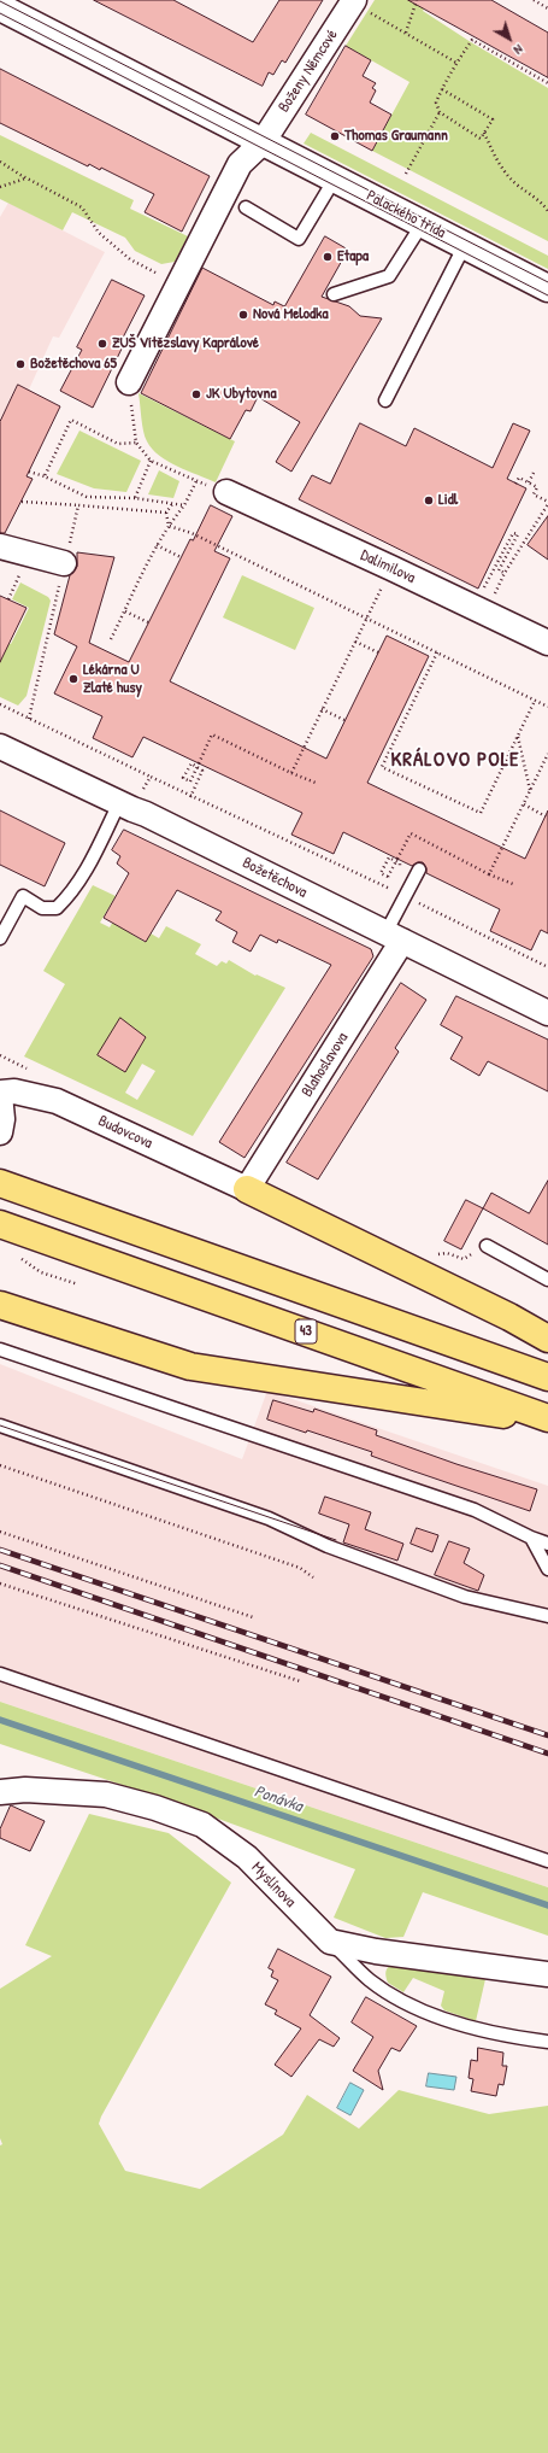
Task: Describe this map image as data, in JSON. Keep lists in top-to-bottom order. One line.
{"streets":{"highway":["43"],"street":["Boženy Němcové","Palackého třída","Dalimilova","Božetěchova","Blahoslavova","Budovcova","Myslínova"]},"crossings":[["Boženy Němcové","Palackého třída"],["Božetěchova","Blahoslavova"],["Blahoslavova","Budovcova"]],"districts":["KRÁLOVO POLE"],"water":["Ponávka"],"places":["Thomas Graumann","Etapa","Nová Melodka","ZUŠ Vítězslavy Kaprálové","Božetěchova 65","JK Ubytovna","Lidl","Lékárna U Zlaté husy"],"north":"bottom right"}
